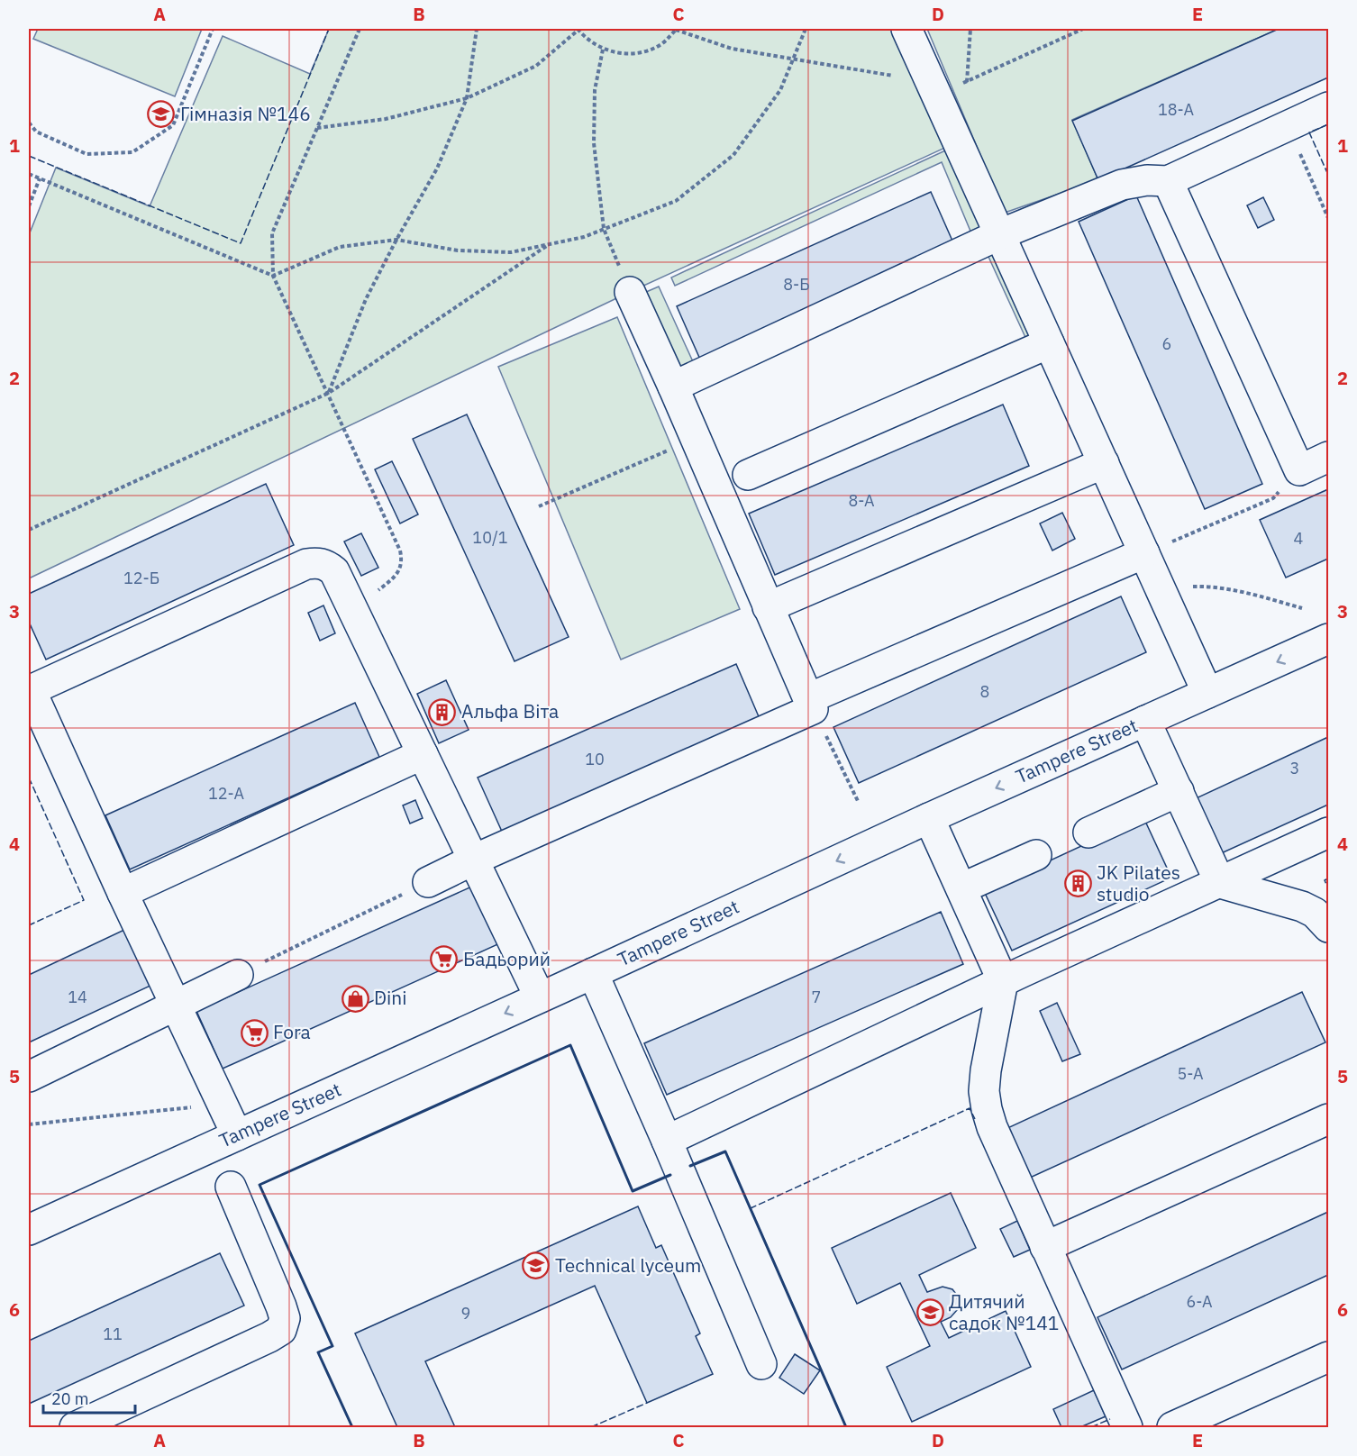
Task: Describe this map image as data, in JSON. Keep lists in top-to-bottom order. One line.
{"streets":{"street":["Tampere Street"]},"places":{"school or university":["Гімназія №146","Technical lyceum","Дитячий садок №141"],"building":["Альфа Віта","JK Pilates studio"],"supermarket":["Бадьорий","Fora"],"shop":["Dini"]},"house_numbers":["18-А","8-Б","6","8-А","10/1","4","12-Б","8","10","3","12-А","14","7","5-А","6-А","9","11"],"scale_bar":"20 m","grid":{"columns":["A","B","C","D","E"],"rows":["1","2","3","4","5","6"]}}
